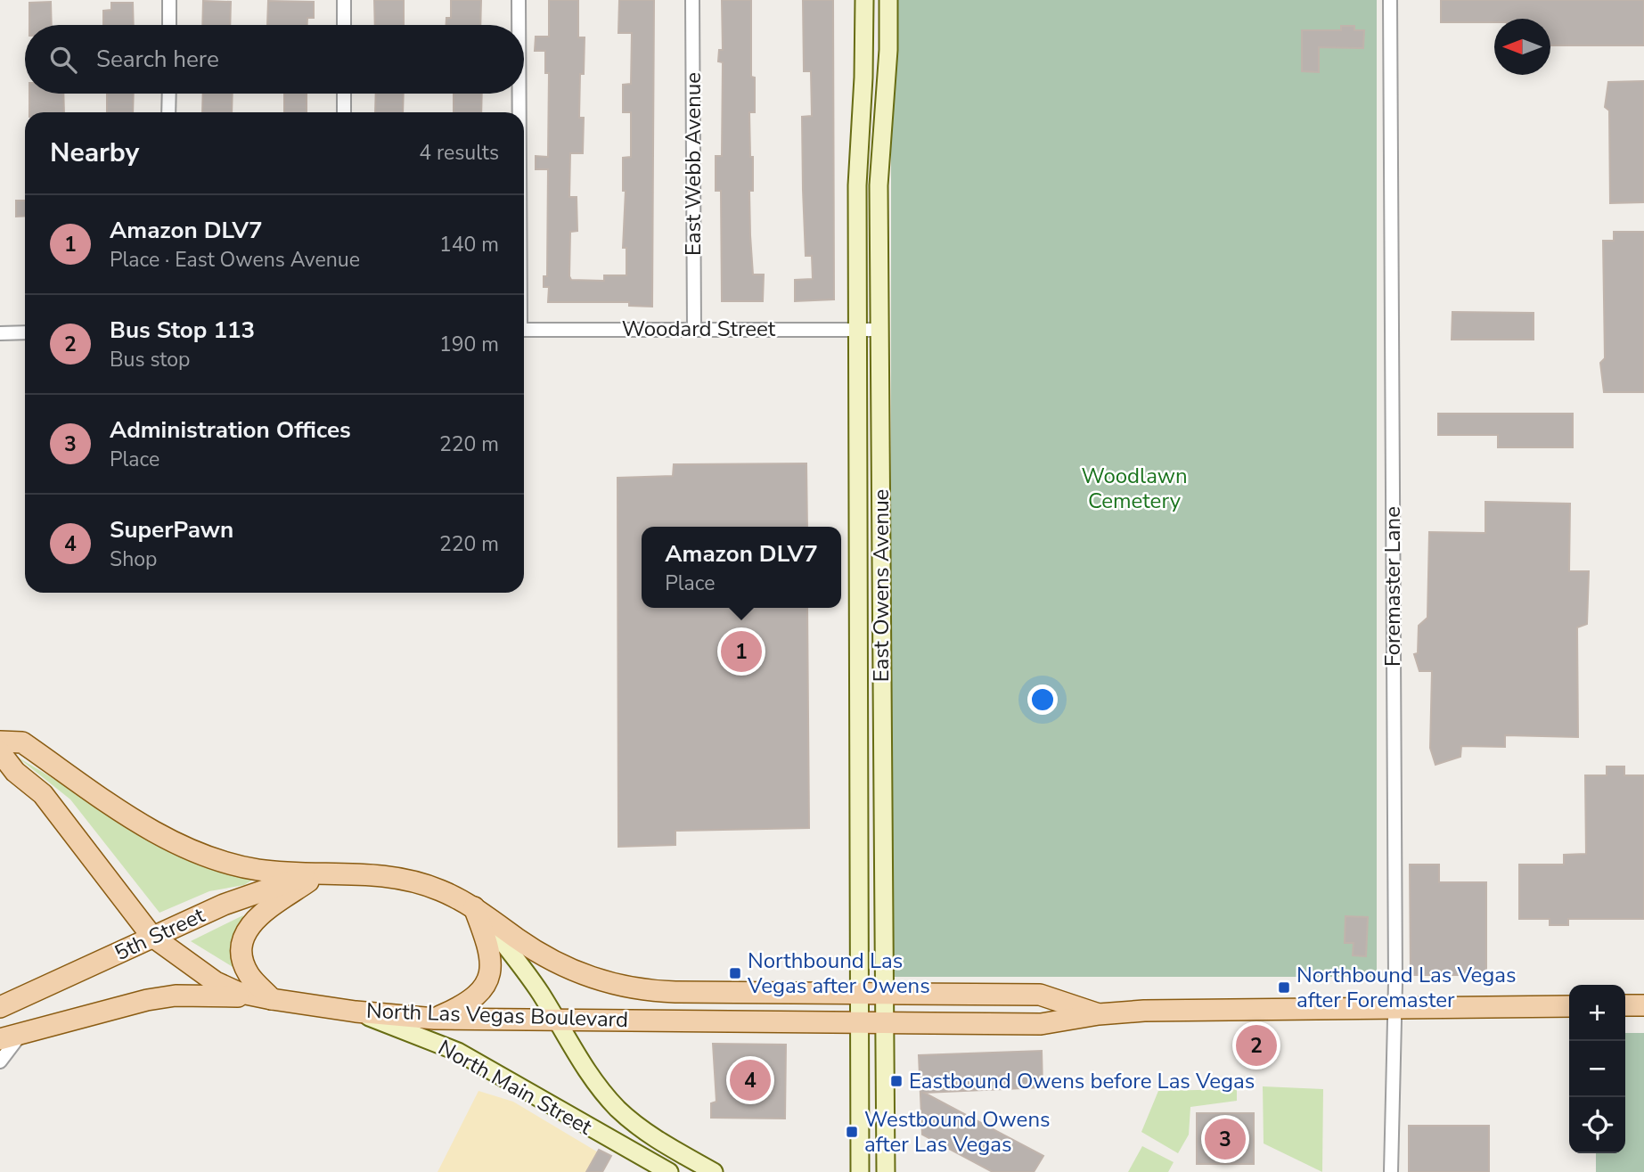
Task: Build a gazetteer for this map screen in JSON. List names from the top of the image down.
{
  "streets": {
    "main road": [
      "East Owens Avenue",
      "5th Street",
      "North Las Vegas Boulevard",
      "North Main Street"
    ],
    "street": ["East Webb Avenue", "Woodard Street", "Foremaster Lane"]
  },
  "crossings": [
    ["East Webb Avenue", "Woodard Street"],
    ["Woodard Street", "East Owens Avenue"],
    ["East Owens Avenue", "North Las Vegas Boulevard"],
    ["Foremaster Lane", "North Las Vegas Boulevard"],
    ["5th Street", "North Las Vegas Boulevard"],
    ["North Las Vegas Boulevard", "North Main Street"]
  ],
  "parks": ["Woodlawn Cemetery"],
  "places": {
    "transit": [
      "Northbound Las Vegas after Owens",
      "Northbound Las Vegas after Foremaster",
      "Eastbound Owens before Las Vegas",
      "Westbound Owens after Las Vegas"
    ]
  },
  "north": "left",
  "page": {
    "search": "Search here",
    "heading": ["Nearby", "4 results"],
    "list": [
      {
        "mark": "1",
        "name": "Amazon DLV7",
        "note": "Place · East Owens Avenue",
        "value": "140 m"
      },
      {
        "mark": "2",
        "name": "Bus Stop 113",
        "note": "Bus stop",
        "value": "190 m"
      },
      {
        "mark": "3",
        "name": "Administration Offices",
        "note": "Place",
        "value": "220 m"
      },
      {
        "mark": "4",
        "name": "SuperPawn",
        "note": "Shop",
        "value": "220 m"
      }
    ],
    "popup": ["Amazon DLV7", "Place"],
    "pins": [
      "1",
      "2",
      "4",
      "3"
    ],
    "map_buttons": ["+", "−"]
  }
}
